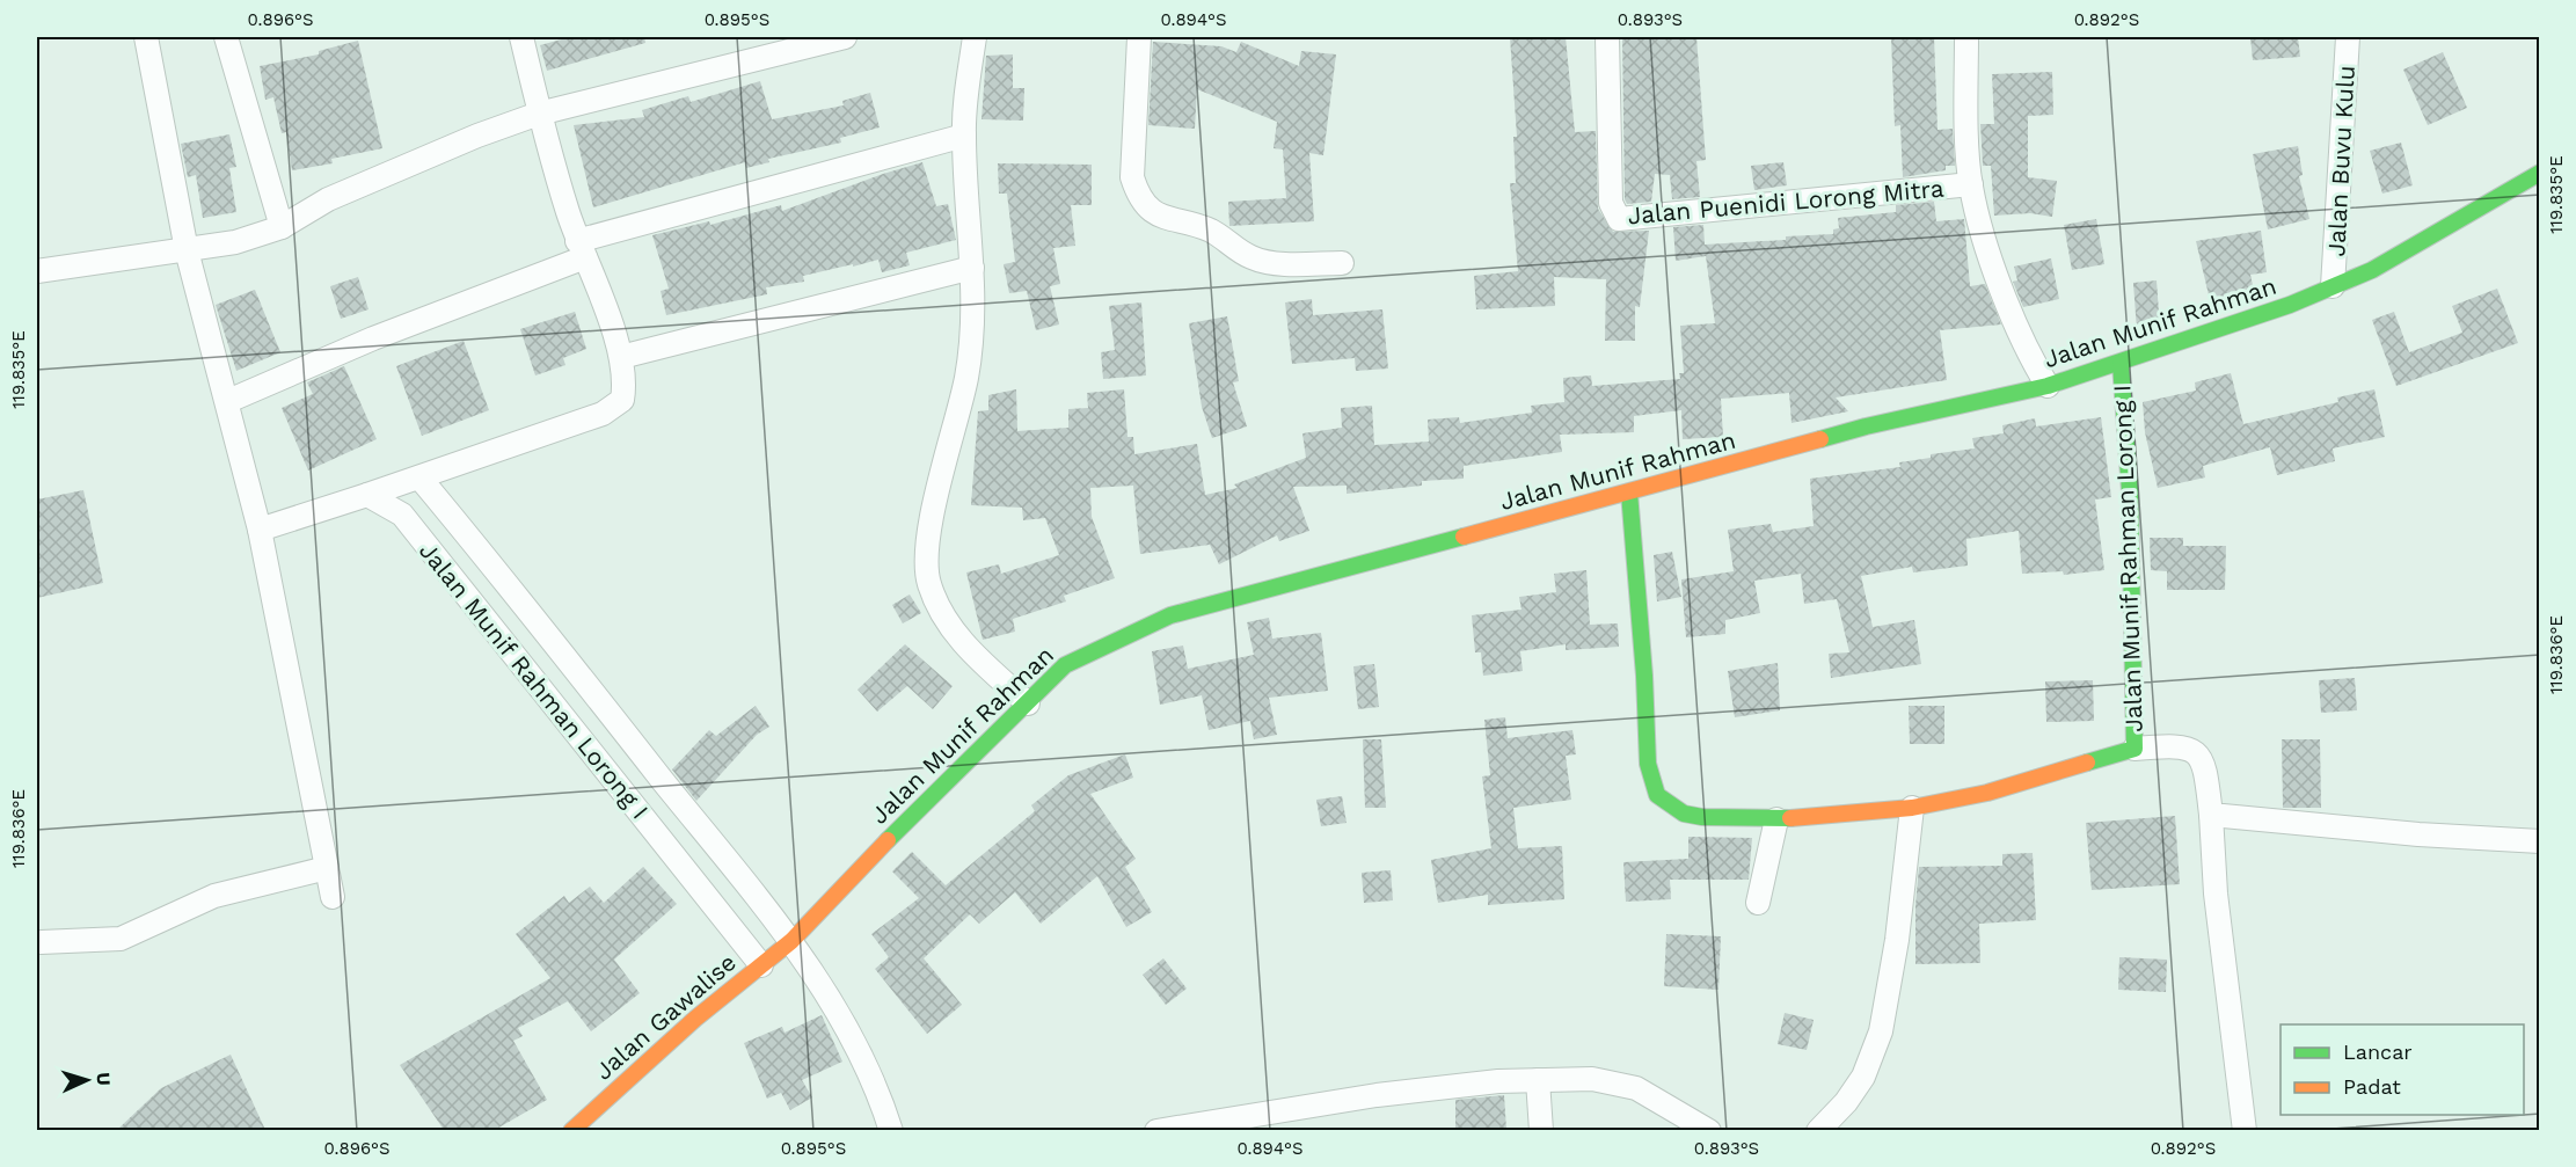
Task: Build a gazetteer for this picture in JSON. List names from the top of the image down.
{
  "streets": {
    "street": [
      "Jalan Buvu Kulu",
      "Jalan Puenidi Lorong Mitra",
      "Jalan Munif Rahman",
      "Jalan Munif Rahman Lorong I",
      "Jalan Gawalise"
    ]
  },
  "crossings": [
    ["Jalan Buvu Kulu", "Jalan Munif Rahman"],
    ["Jalan Munif Rahman", "Jalan Munif Rahman Lorong I"],
    ["Jalan Munif Rahman", "Jalan Gawalise"],
    ["Jalan Munif Rahman Lorong I", "Jalan Gawalise"]
  ],
  "legend": ["Lancar", "Padat"],
  "north": "right",
  "coordinates": [
    "0.896°S",
    "0.895°S",
    "0.894°S",
    "0.893°S",
    "0.892°S",
    "119.835°E",
    "119.836°E"
  ]
}
